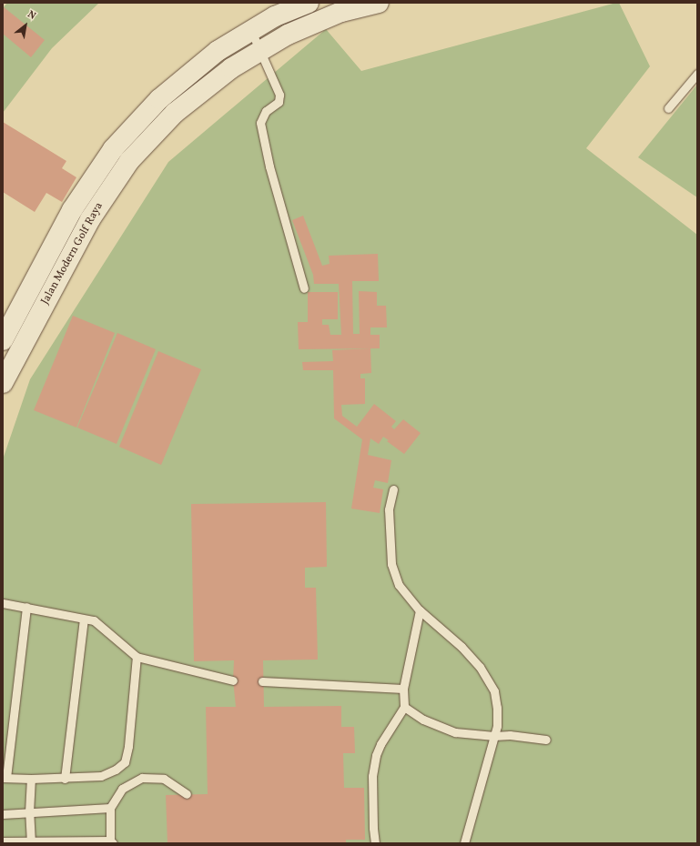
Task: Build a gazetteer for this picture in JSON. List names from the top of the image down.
{
  "streets": {
    "street": ["Jalan Modern Golf Raya"]
  },
  "north": "top right"
}
